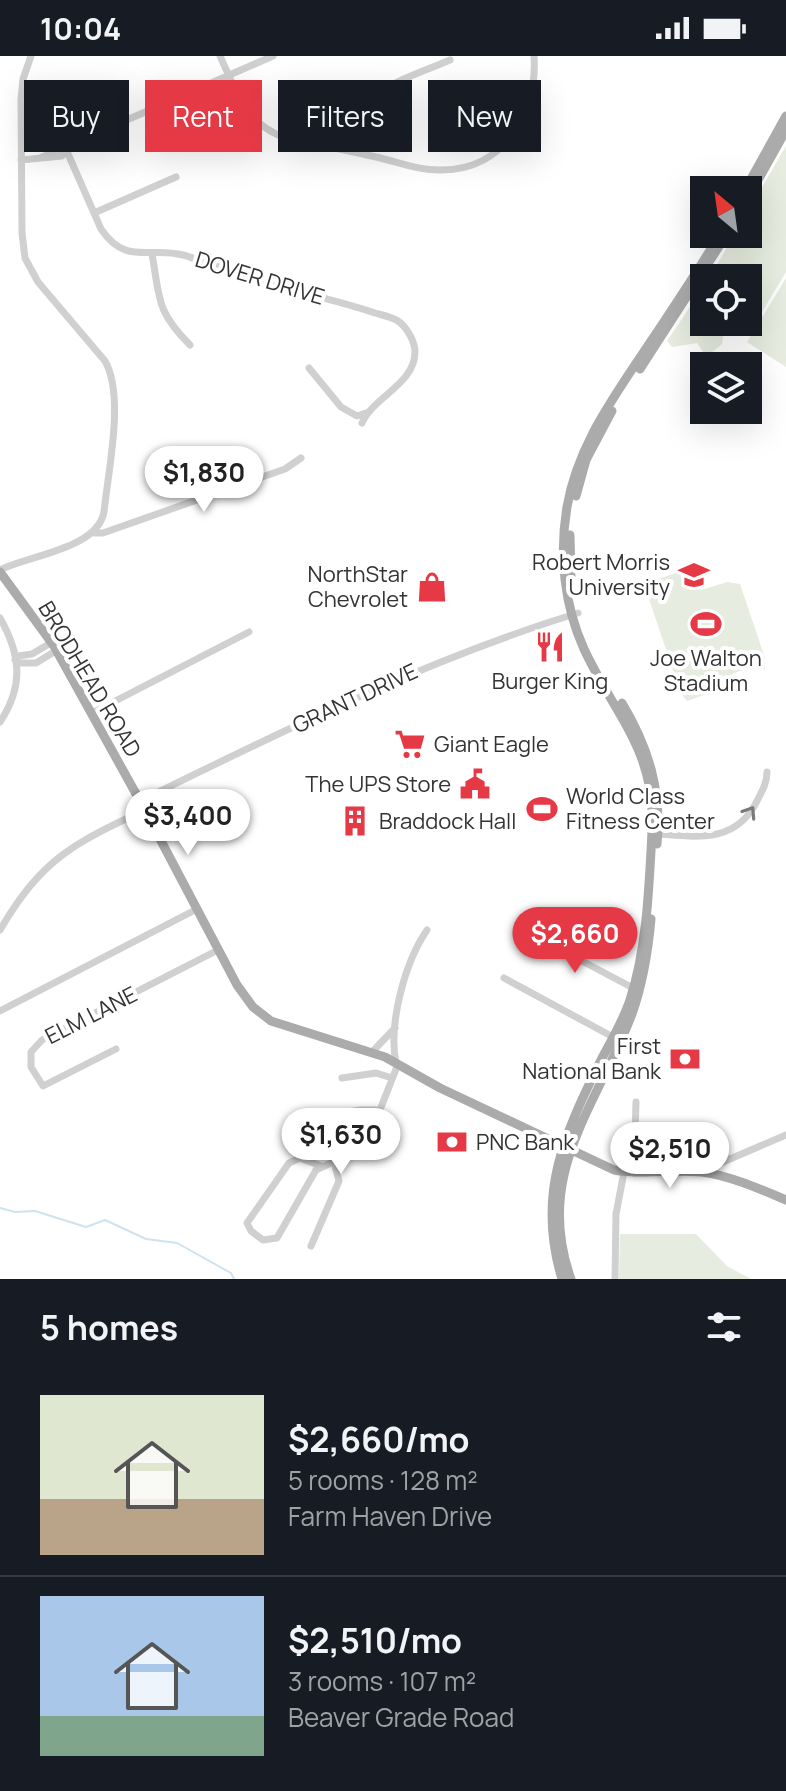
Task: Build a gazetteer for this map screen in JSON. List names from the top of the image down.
{
  "streets": {
    "main road": ["BRODHEAD ROAD"],
    "street": ["DOVER DRIVE", "GRANT DRIVE", "ELM LANE"]
  },
  "crossings": [
    ["BRODHEAD ROAD", "GRANT DRIVE"],
    ["BRODHEAD ROAD", "ELM LANE"]
  ],
  "places": {
    "school or university": ["Robert Morris University"],
    "shop": ["NorthStar Chevrolet"],
    "sports": ["Joe Walton Stadium", "World Class Fitness Center"],
    "restaurant": ["Burger King"],
    "supermarket": ["Giant Eagle"],
    "public building": ["The UPS Store"],
    "building": ["Braddock Hall"],
    "bank": ["First National Bank", "PNC Bank"]
  },
  "north": "top left",
  "page": {
    "status": "10:04",
    "chip": [
      "Buy",
      "Rent",
      "Filters",
      "New"
    ],
    "price": [
      "$1,830",
      "$3,400",
      "$2,660",
      "$1,630",
      "$2,510"
    ],
    "heading": "5 homes",
    "list": [
      {
        "name": "$2,660/mo",
        "note": "5 rooms · 128 m² · Farm Haven Drive"
      },
      {
        "name": "$2,510/mo",
        "note": "3 rooms · 107 m² · Beaver Grade Road"
      }
    ]
  }
}
